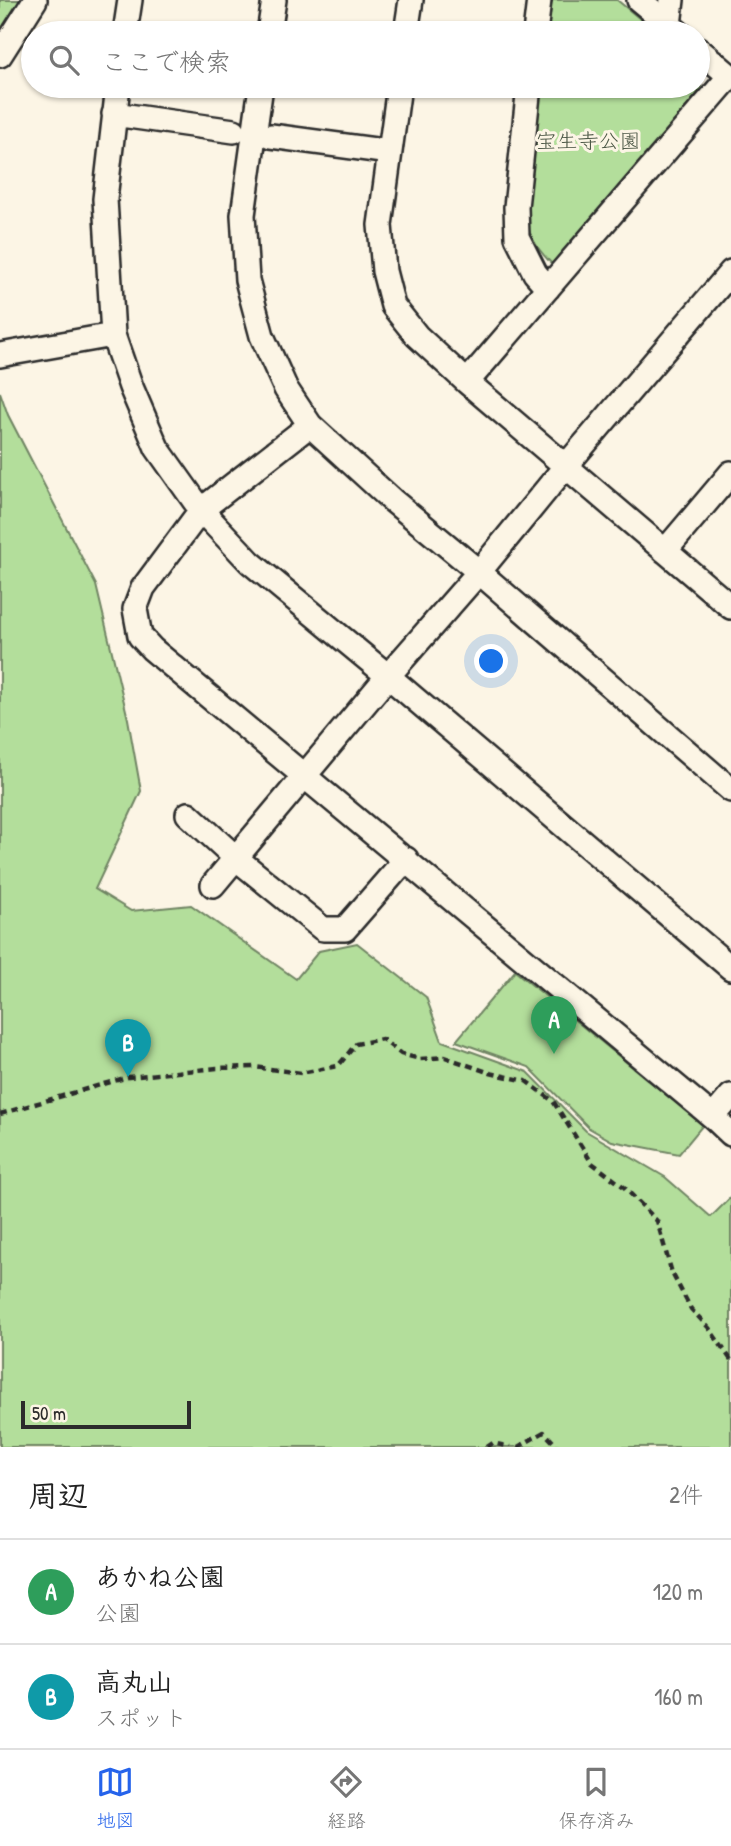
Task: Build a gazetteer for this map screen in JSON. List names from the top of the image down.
{
  "parks": ["宝生寺公園"],
  "scale_bar": "50 m",
  "page": {
    "search": "ここで検索",
    "pins": ["A", "B"],
    "scale": "50 m",
    "heading": ["周辺", "2件"],
    "list": [
      {
        "mark": "A",
        "name": "あかね公園",
        "note": "公園",
        "value": "120 m"
      },
      {
        "mark": "B",
        "name": "高丸山",
        "note": "スポット",
        "value": "160 m"
      }
    ],
    "nav": ["地図", "経路", "保存済み"]
  }
}
